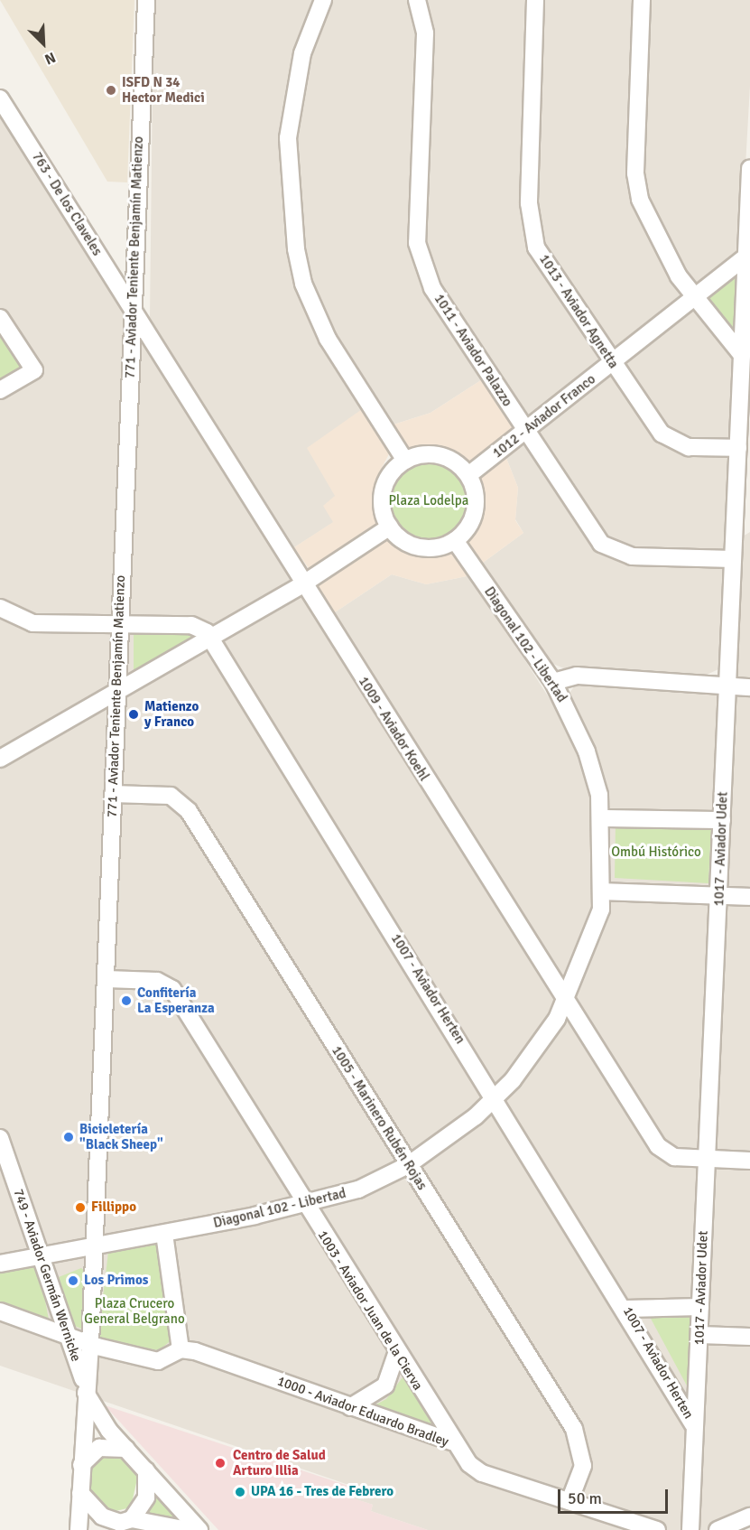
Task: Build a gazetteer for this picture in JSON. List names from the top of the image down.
{
  "streets": {
    "street": [
      "763 - De los Claveles",
      "771 - Aviador Teniente Benjamín Matienzo",
      "1013 - Aviador Agnetta",
      "1011 - Aviador Palazzo",
      "1012 - Aviador Franco",
      "Diagonal 102 - Libertad",
      "1009 - Aviador Koehl",
      "1017 - Aviador Udet",
      "1007 - Aviador Herten",
      "1005 - Marinero Rubén Rojas",
      "749 - Aviador Germán Wernicke",
      "1003 - Aviador Juan de la Cierva",
      "1000 - Aviador Eduardo Bradley"
    ]
  },
  "crossings": [
    ["763 - De los Claveles", "771 - Aviador Teniente Benjamín Matienzo"],
    ["763 - De los Claveles", "1009 - Aviador Koehl"],
    ["771 - Aviador Teniente Benjamín Matienzo", "Diagonal 102 - Libertad"],
    ["771 - Aviador Teniente Benjamín Matienzo", "1009 - Aviador Koehl"],
    ["771 - Aviador Teniente Benjamín Matienzo", "1005 - Marinero Rubén Rojas"],
    ["771 - Aviador Teniente Benjamín Matienzo", "749 - Aviador Germán Wernicke"],
    ["771 - Aviador Teniente Benjamín Matienzo", "1003 - Aviador Juan de la Cierva"],
    ["1013 - Aviador Agnetta", "1012 - Aviador Franco"],
    ["1013 - Aviador Agnetta", "1017 - Aviador Udet"],
    ["1011 - Aviador Palazzo", "1012 - Aviador Franco"],
    ["1011 - Aviador Palazzo", "1017 - Aviador Udet"],
    ["1012 - Aviador Franco", "Diagonal 102 - Libertad"],
    ["1012 - Aviador Franco", "1017 - Aviador Udet"],
    ["Diagonal 102 - Libertad", "1009 - Aviador Koehl"],
    ["Diagonal 102 - Libertad", "1007 - Aviador Herten"],
    ["Diagonal 102 - Libertad", "1005 - Marinero Rubén Rojas"],
    ["Diagonal 102 - Libertad", "749 - Aviador Germán Wernicke"],
    ["Diagonal 102 - Libertad", "1003 - Aviador Juan de la Cierva"],
    ["1009 - Aviador Koehl", "1017 - Aviador Udet"],
    ["1017 - Aviador Udet", "1007 - Aviador Herten"],
    ["1005 - Marinero Rubén Rojas", "1000 - Aviador Eduardo Bradley"],
    ["1003 - Aviador Juan de la Cierva", "1000 - Aviador Eduardo Bradley"]
  ],
  "parks": ["Plaza Lodelpa", "Ombú Histórico", "Plaza Crucero General Belgrano"],
  "places": [
    "ISFD N 34 Hector Medici",
    "Matienzo y Franco",
    "Confitería La Esperanza",
    "Bicicletería \"Black Sheep\"",
    "Fillippo",
    "Los Primos",
    "Centro de Salud Arturo Illia",
    "UPA 16 - Tres de Febrero"
  ],
  "scale_bar": "50 m",
  "north": "bottom right"
}
